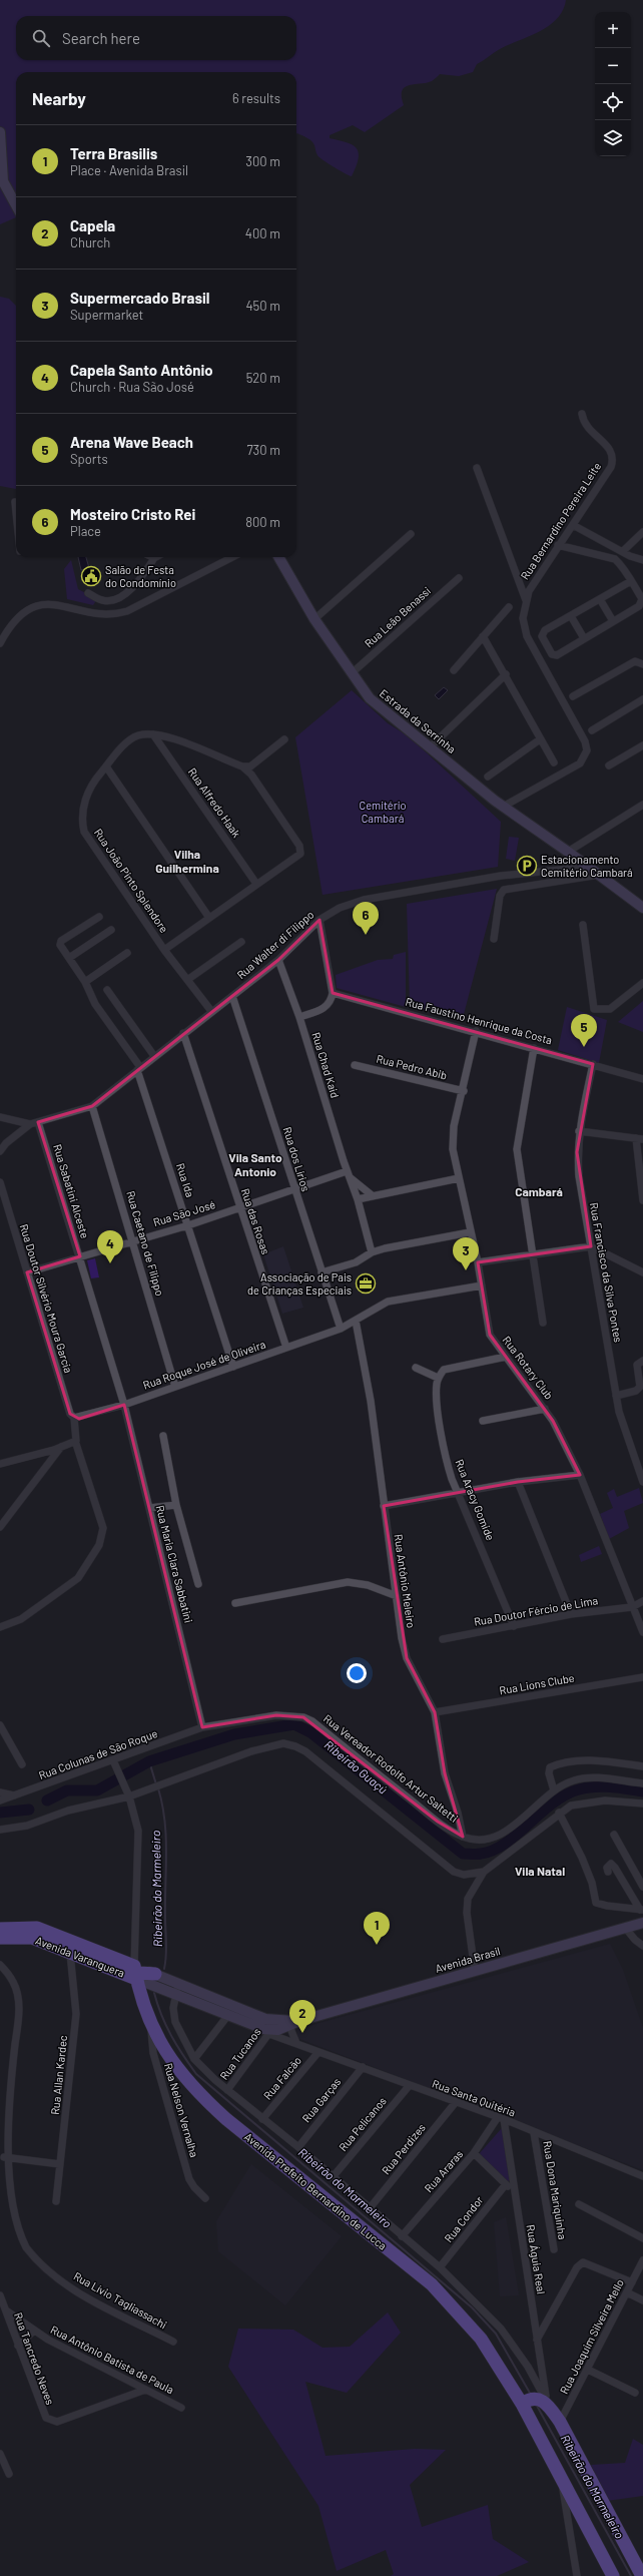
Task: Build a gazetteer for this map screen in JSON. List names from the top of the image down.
{
  "streets": {
    "highway": ["Avenida Varanguera", "Avenida Prefeito Bernardino de Lucca"],
    "main road": ["Estrada da Serrinha", "Avenida Brasil"],
    "street": [
      "Rua Bernardino Pereira Leite",
      "Rua Leão Benassi",
      "Rua Alfredo Haak",
      "Rua João Pinto Splendore",
      "Rua Walter di Filippo",
      "Rua Faustino Henrique da Costa",
      "Rua Chad Kaid",
      "Rua Pedro Abib",
      "Rua dos Lírios",
      "Rua Ida",
      "Rua Sabatini Alceste",
      "Rua São José",
      "Rua das Rosas",
      "Rua Caetano de Filippo",
      "Rua Francisco da Silva Pontes",
      "Rua Doutor Silvério Moura Garcia",
      "Rua Roque José de Oliveira",
      "Rua Rotary Club",
      "Rua Aracy Gomide",
      "Rua Maria Clara Sabbatini",
      "Rua Antônio Meleiro",
      "Rua Doutor Fércio de Lima",
      "Rua Lions Clube",
      "Rua Colunas de São Roque",
      "Rua Vereador Rodolfo Artur Saltetti",
      "Rua Tucanos",
      "Rua Allan Kardec",
      "Rua Falcão",
      "Rua Santa Quitéria",
      "Rua Garças",
      "Rua Nelson Vernalha",
      "Rua Pelicanos",
      "Rua Perdizes",
      "Rua Araras",
      "Rua Dona Mariquinha",
      "Rua Condor",
      "Rua Águia Real",
      "Rua Lívio Tagliassachi",
      "Rua Joaquim Silveira Mello",
      "Rua Tancredo Neves",
      "Rua Antônio Batista de Paula"
    ]
  },
  "crossings": [
    ["Rua Bernardino Pereira Leite", "Estrada da Serrinha"],
    ["Rua Leão Benassi", "Estrada da Serrinha"],
    ["Estrada da Serrinha", "Rua Walter di Filippo"],
    ["Rua Alfredo Haak", "Rua João Pinto Splendore"],
    ["Rua João Pinto Splendore", "Rua Walter di Filippo"],
    ["Rua Walter di Filippo", "Rua Chad Kaid"],
    ["Rua Walter di Filippo", "Rua dos Lírios"],
    ["Rua Walter di Filippo", "Rua Ida"],
    ["Rua Walter di Filippo", "Rua Sabatini Alceste"],
    ["Rua Walter di Filippo", "Rua das Rosas"],
    ["Rua Walter di Filippo", "Rua Caetano de Filippo"],
    ["Rua Faustino Henrique da Costa", "Rua Francisco da Silva Pontes"],
    ["Rua Faustino Henrique da Costa", "Rua Rotary Club"],
    ["Rua Chad Kaid", "Rua São José"],
    ["Rua Pedro Abib", "Rua Rotary Club"],
    ["Rua dos Lírios", "Rua São José"],
    ["Rua dos Lírios", "Rua Roque José de Oliveira"],
    ["Rua Ida", "Rua São José"],
    ["Rua Ida", "Rua Roque José de Oliveira"],
    ["Rua Sabatini Alceste", "Rua São José"],
    ["Rua Sabatini Alceste", "Rua Roque José de Oliveira"],
    ["Rua Sabatini Alceste", "Rua Maria Clara Sabbatini"],
    ["Rua São José", "Rua das Rosas"],
    ["Rua São José", "Rua Caetano de Filippo"],
    ["Rua São José", "Rua Doutor Silvério Moura Garcia"],
    ["Rua das Rosas", "Rua Roque José de Oliveira"],
    ["Rua Caetano de Filippo", "Rua Roque José de Oliveira"],
    ["Rua Doutor Silvério Moura Garcia", "Rua Roque José de Oliveira"],
    ["Rua Roque José de Oliveira", "Rua Rotary Club"],
    ["Rua Roque José de Oliveira", "Rua Maria Clara Sabbatini"],
    ["Rua Roque José de Oliveira", "Rua Antônio Meleiro"],
    ["Rua Rotary Club", "Rua Doutor Fércio de Lima"],
    ["Rua Aracy Gomide", "Rua Doutor Fércio de Lima"],
    ["Rua Maria Clara Sabbatini", "Rua Colunas de São Roque"],
    ["Rua Maria Clara Sabbatini", "Rua Vereador Rodolfo Artur Saltetti"],
    ["Rua Antônio Meleiro", "Rua Lions Clube"],
    ["Rua Antônio Meleiro", "Rua Vereador Rodolfo Artur Saltetti"],
    ["Rua Colunas de São Roque", "Rua Vereador Rodolfo Artur Saltetti"],
    ["Avenida Varanguera", "Rua Allan Kardec"],
    ["Avenida Varanguera", "Avenida Prefeito Bernardino de Lucca"],
    ["Avenida Brasil", "Rua Tucanos"],
    ["Avenida Brasil", "Rua Santa Quitéria"],
    ["Rua Tucanos", "Rua Santa Quitéria"],
    ["Rua Falcão", "Rua Santa Quitéria"],
    ["Rua Santa Quitéria", "Rua Garças"],
    ["Rua Santa Quitéria", "Rua Pelicanos"],
    ["Rua Santa Quitéria", "Rua Perdizes"],
    ["Rua Santa Quitéria", "Rua Araras"],
    ["Rua Santa Quitéria", "Rua Dona Mariquinha"],
    ["Rua Santa Quitéria", "Rua Águia Real"],
    ["Rua Nelson Vernalha", "Avenida Prefeito Bernardino de Lucca"],
    ["Rua Araras", "Rua Águia Real"],
    ["Rua Tancredo Neves", "Rua Antônio Batista de Paula"]
  ],
  "districts": [
    "Vilha Guilhermina",
    "Vila Santo Antonio",
    "Cambará",
    "Vila Natal"
  ],
  "water": ["Ribeirão Guaçú", "Ribeirão do Marmeleiro"],
  "parks": ["Cemitério Cambará"],
  "places": {
    "public building": ["Salão de Festa do Condomínio"],
    "parking": ["Estacionamento Cemitério Cambará"],
    "office": ["Associação de Pais de Crianças Especiais"]
  },
  "page": {
    "map_buttons": ["+", "−"],
    "search": "Search here",
    "heading": ["Nearby", "6 results"],
    "list": [
      {
        "mark": "1",
        "name": "Terra Brasilis",
        "note": "Place · Avenida Brasil",
        "value": "300 m"
      },
      {
        "mark": "2",
        "name": "Capela",
        "note": "Church",
        "value": "400 m"
      },
      {
        "mark": "3",
        "name": "Supermercado Brasil",
        "note": "Supermarket",
        "value": "450 m"
      },
      {
        "mark": "4",
        "name": "Capela Santo Antônio",
        "note": "Church · Rua São José",
        "value": "520 m"
      },
      {
        "mark": "5",
        "name": "Arena Wave Beach",
        "note": "Sports",
        "value": "730 m"
      },
      {
        "mark": "6",
        "name": "Mosteiro Cristo Rei",
        "note": "Place",
        "value": "800 m"
      }
    ],
    "pins": [
      "6",
      "5",
      "4",
      "3",
      "1",
      "2"
    ]
  }
}
